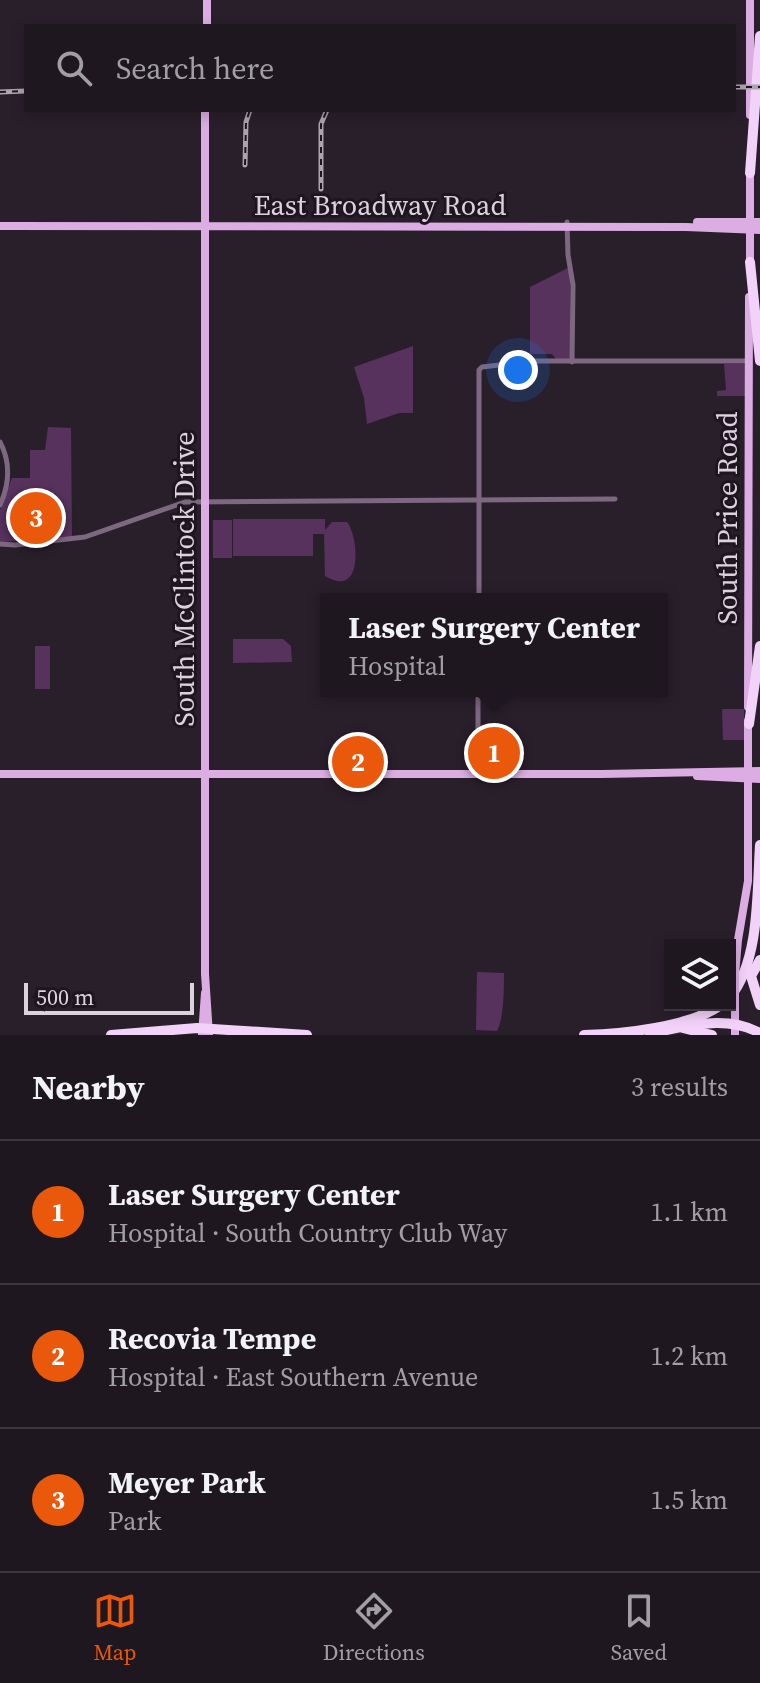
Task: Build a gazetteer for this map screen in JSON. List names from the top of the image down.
{
  "streets": {
    "main road": ["East Broadway Road", "South Price Road", "South McClintock Drive"]
  },
  "crossings": [
    ["East Broadway Road", "South McClintock Drive"]
  ],
  "scale_bar": "500 m",
  "page": {
    "search": "Search here",
    "pins": ["3", "1", "2"],
    "popup": ["Laser Surgery Center", "Hospital"],
    "scale": "500 m",
    "heading": ["Nearby", "3 results"],
    "list": [
      {
        "mark": "1",
        "name": "Laser Surgery Center",
        "note": "Hospital · South Country Club Way",
        "value": "1.1 km"
      },
      {
        "mark": "2",
        "name": "Recovia Tempe",
        "note": "Hospital · East Southern Avenue",
        "value": "1.2 km"
      },
      {
        "mark": "3",
        "name": "Meyer Park",
        "note": "Park",
        "value": "1.5 km"
      }
    ],
    "nav": ["Map", "Directions", "Saved"]
  }
}
